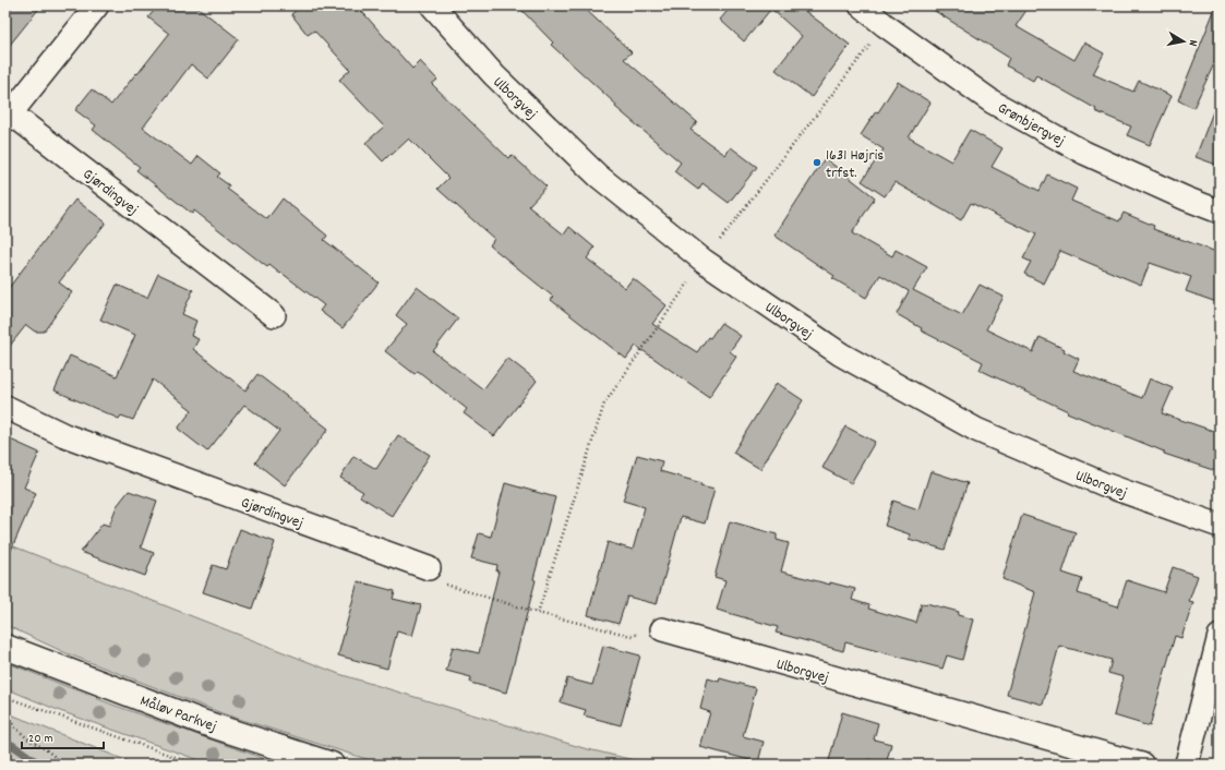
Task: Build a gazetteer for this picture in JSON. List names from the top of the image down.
{
  "streets": {
    "street": [
      "Ulborgvej",
      "Grønbjergvej",
      "Gjørdingvej",
      "Måløv Parkvej"
    ]
  },
  "places": ["1631 Højris trfst."],
  "scale_bar": "20 m",
  "north": "right"
}
